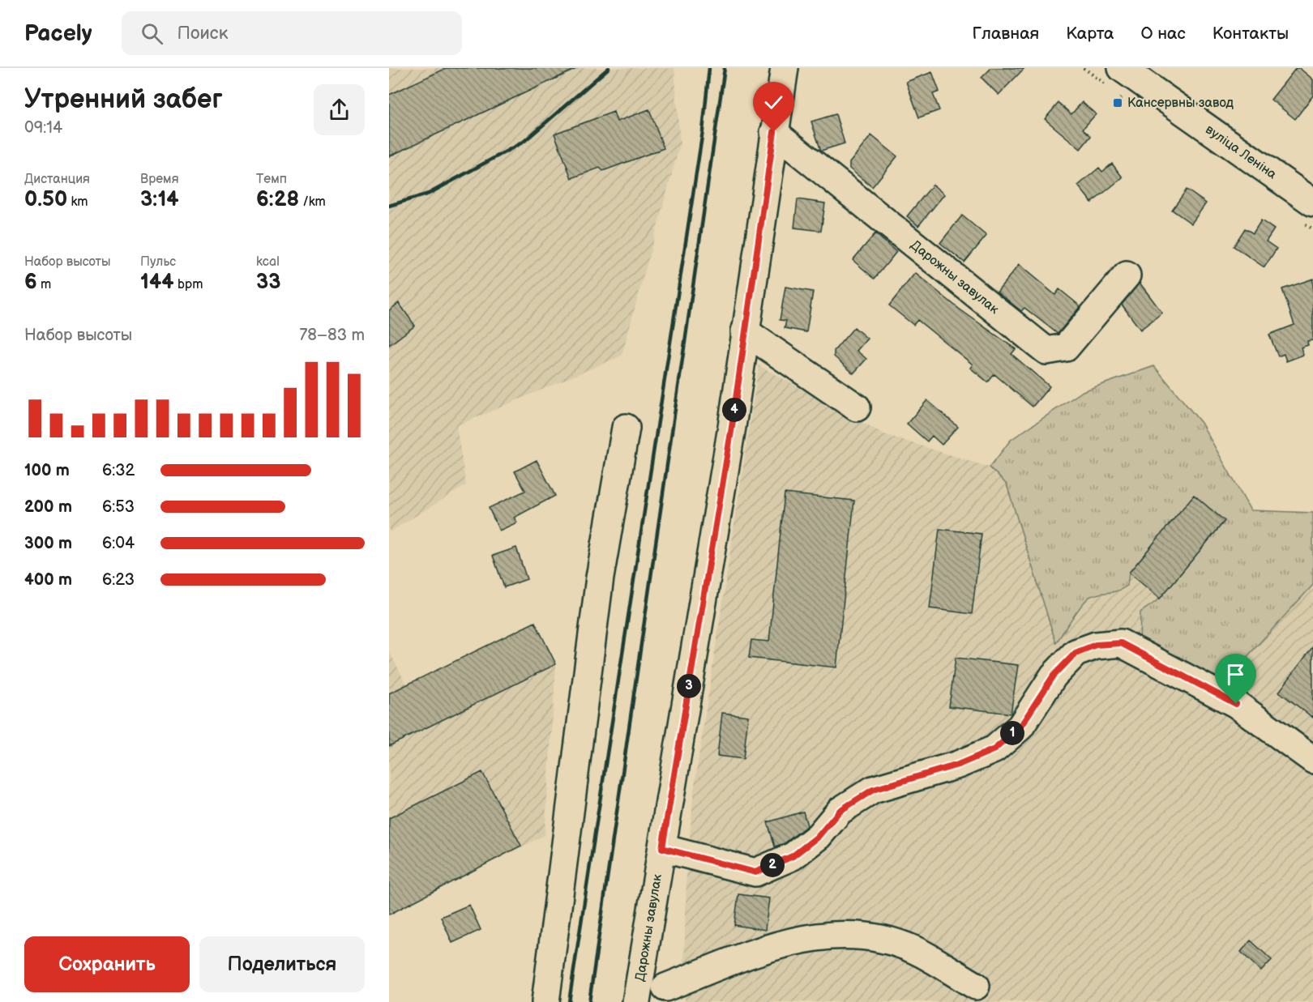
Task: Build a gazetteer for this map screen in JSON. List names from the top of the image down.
{
  "streets": {
    "street": ["вуліца Леніна", "Дарожны завулак"]
  },
  "places": {
    "transit": ["Кансервны завод"]
  },
  "page": {
    "header": "Pacely",
    "search": "Поиск",
    "nav": [
      "Главная",
      "Карта",
      "О нас",
      "Контакты"
    ],
    "heading": ["Утренний забег", "09:14"],
    "stats": [
      ["Дистанция", "0.50 km"],
      ["Время", "3:14"],
      ["Темп", "6:28 /km"],
      ["Набор высоты", "6 m"],
      ["Пульс", "144 bpm"],
      ["kcal", "33"]
    ],
    "chart": ["Набор высоты", "78–83 m"],
    "pins": [
      "4",
      "3",
      "1",
      "2"
    ],
    "list": [
      {
        "name": "100 m",
        "note": "6:32"
      },
      {
        "name": "200 m",
        "note": "6:53"
      },
      {
        "name": "300 m",
        "note": "6:04"
      },
      {
        "name": "400 m",
        "note": "6:23"
      }
    ],
    "buttons": ["Сохранить", "Поделиться"]
  }
}
